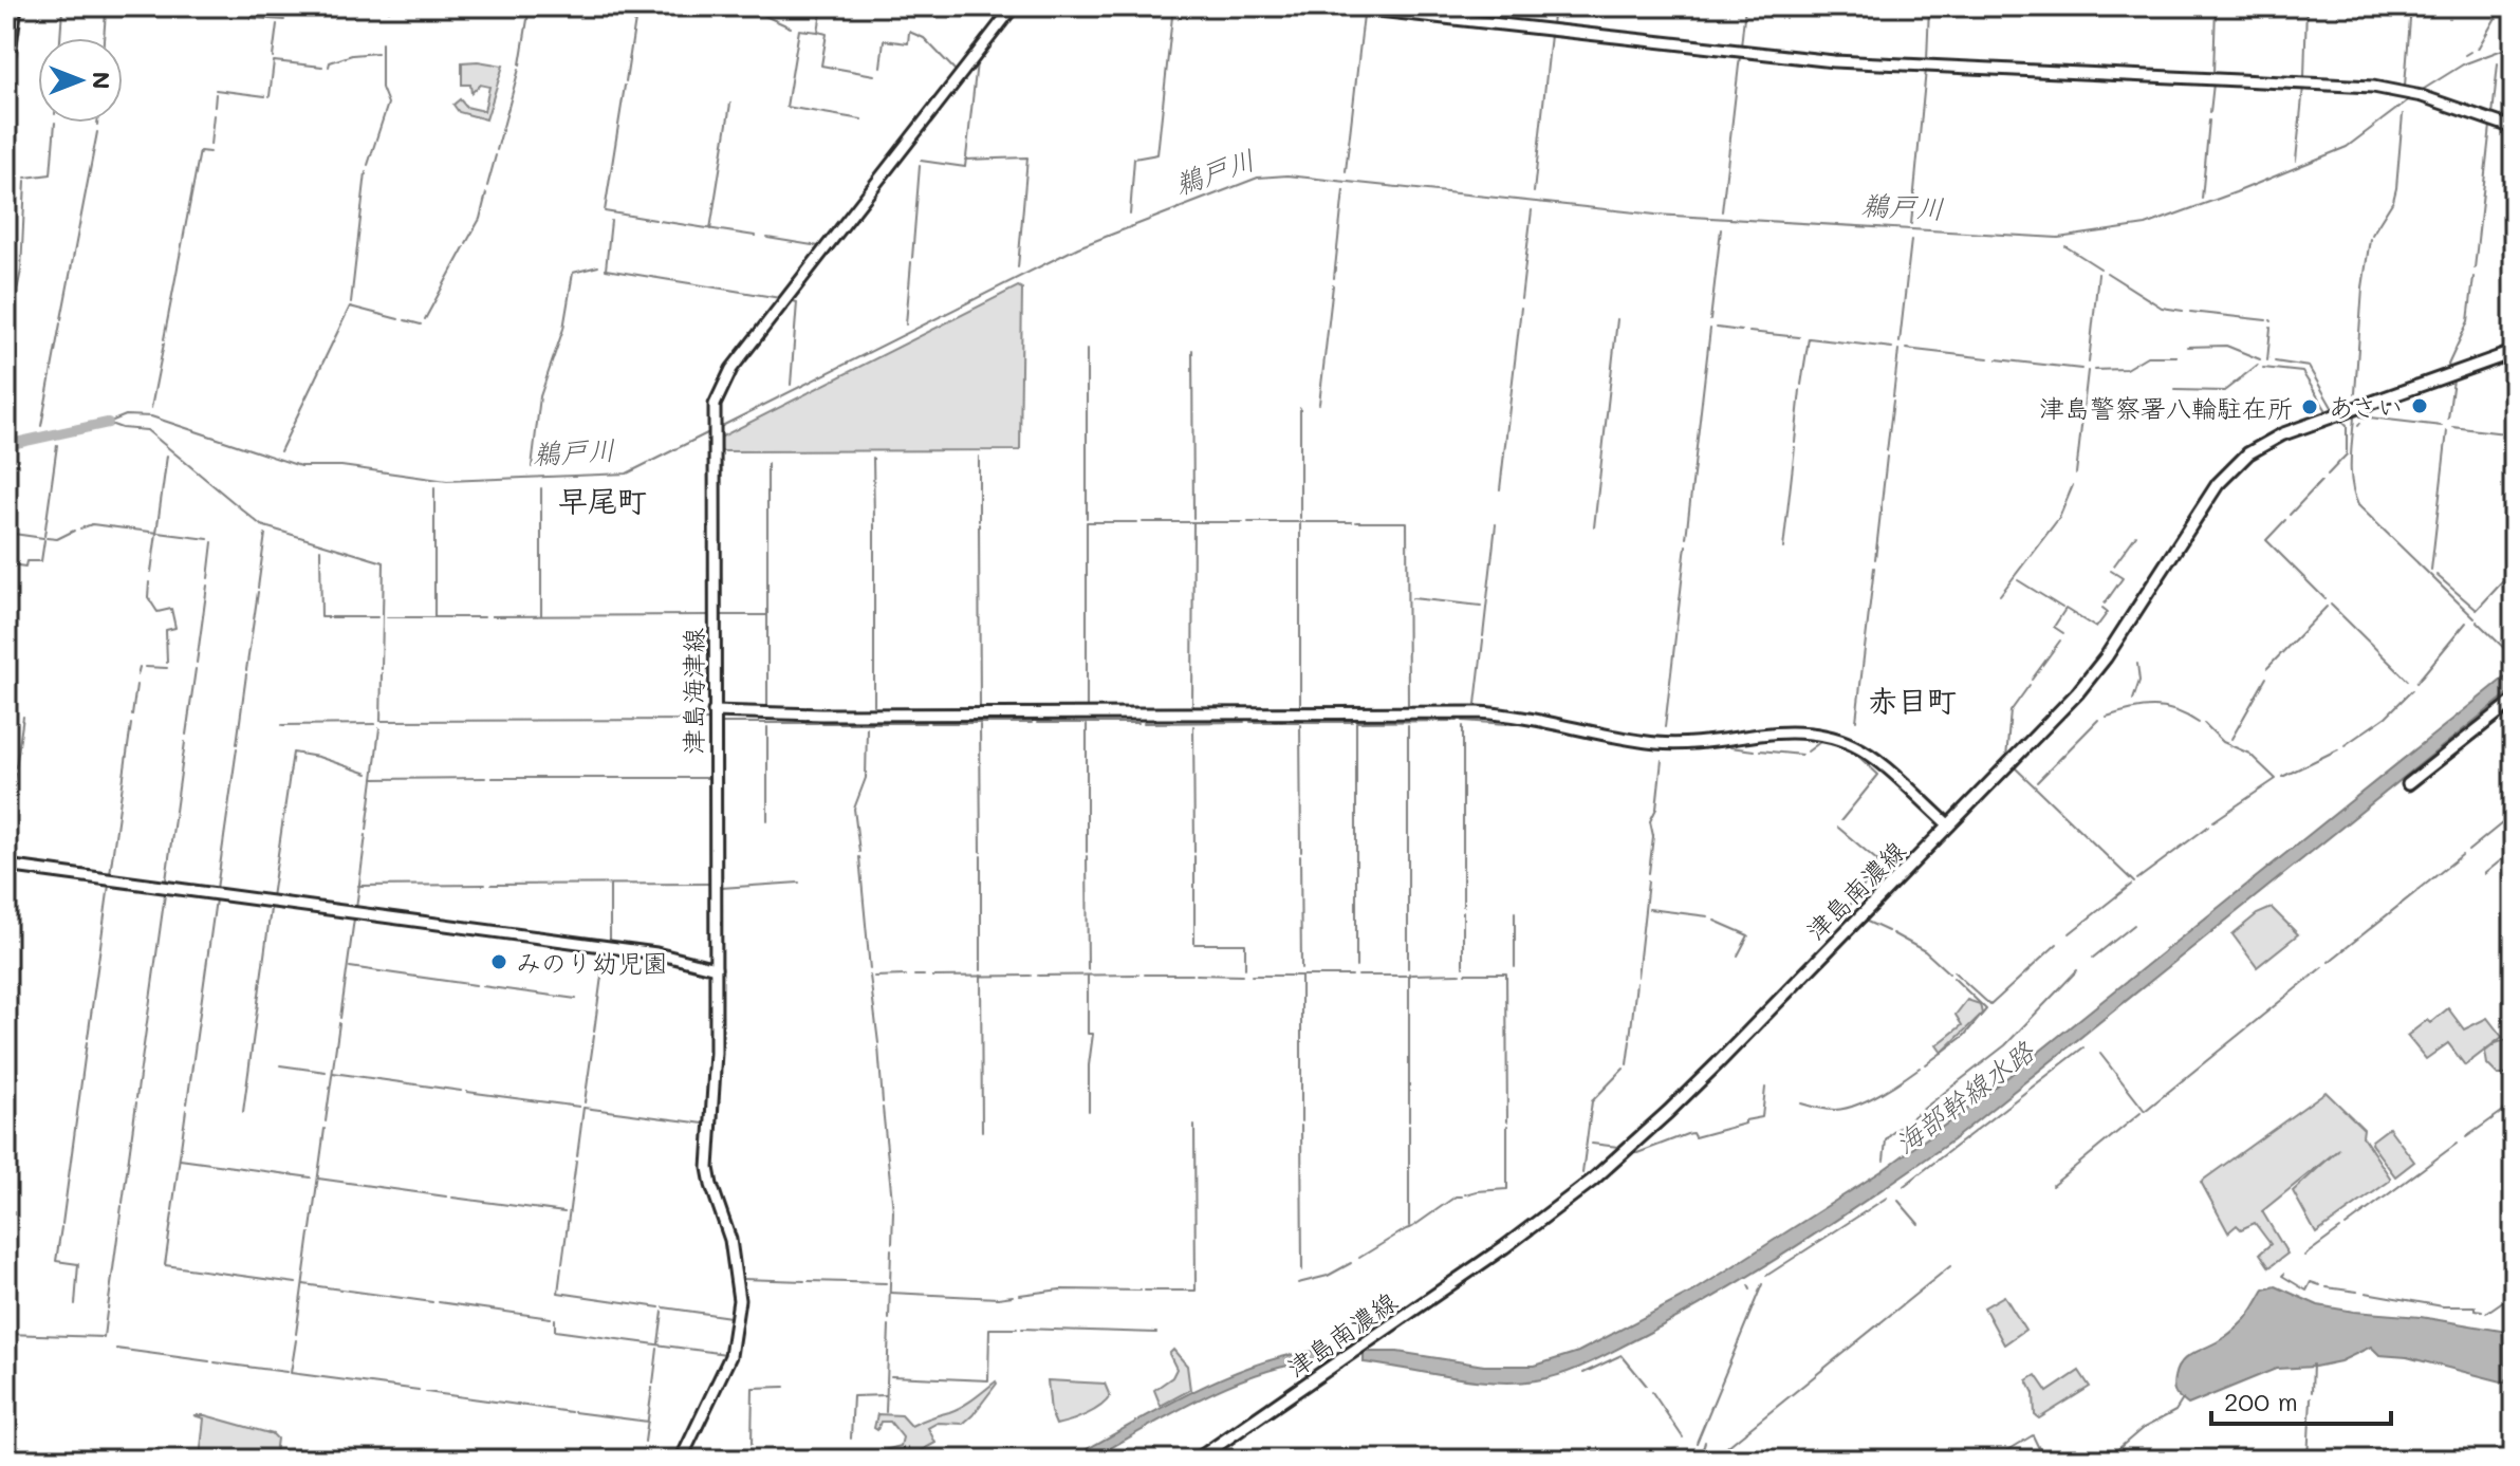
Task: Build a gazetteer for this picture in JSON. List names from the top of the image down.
{
  "streets": {
    "main road": ["津島南濃線"],
    "street": ["津島海津線"]
  },
  "districts": ["早尾町", "赤目町"],
  "water": ["鵜戸川", "海部幹線水路"],
  "places": ["あさい", "津島警察署八輪駐在所", "みのり幼児園"],
  "scale_bar": "200 m",
  "north": "right"
}
